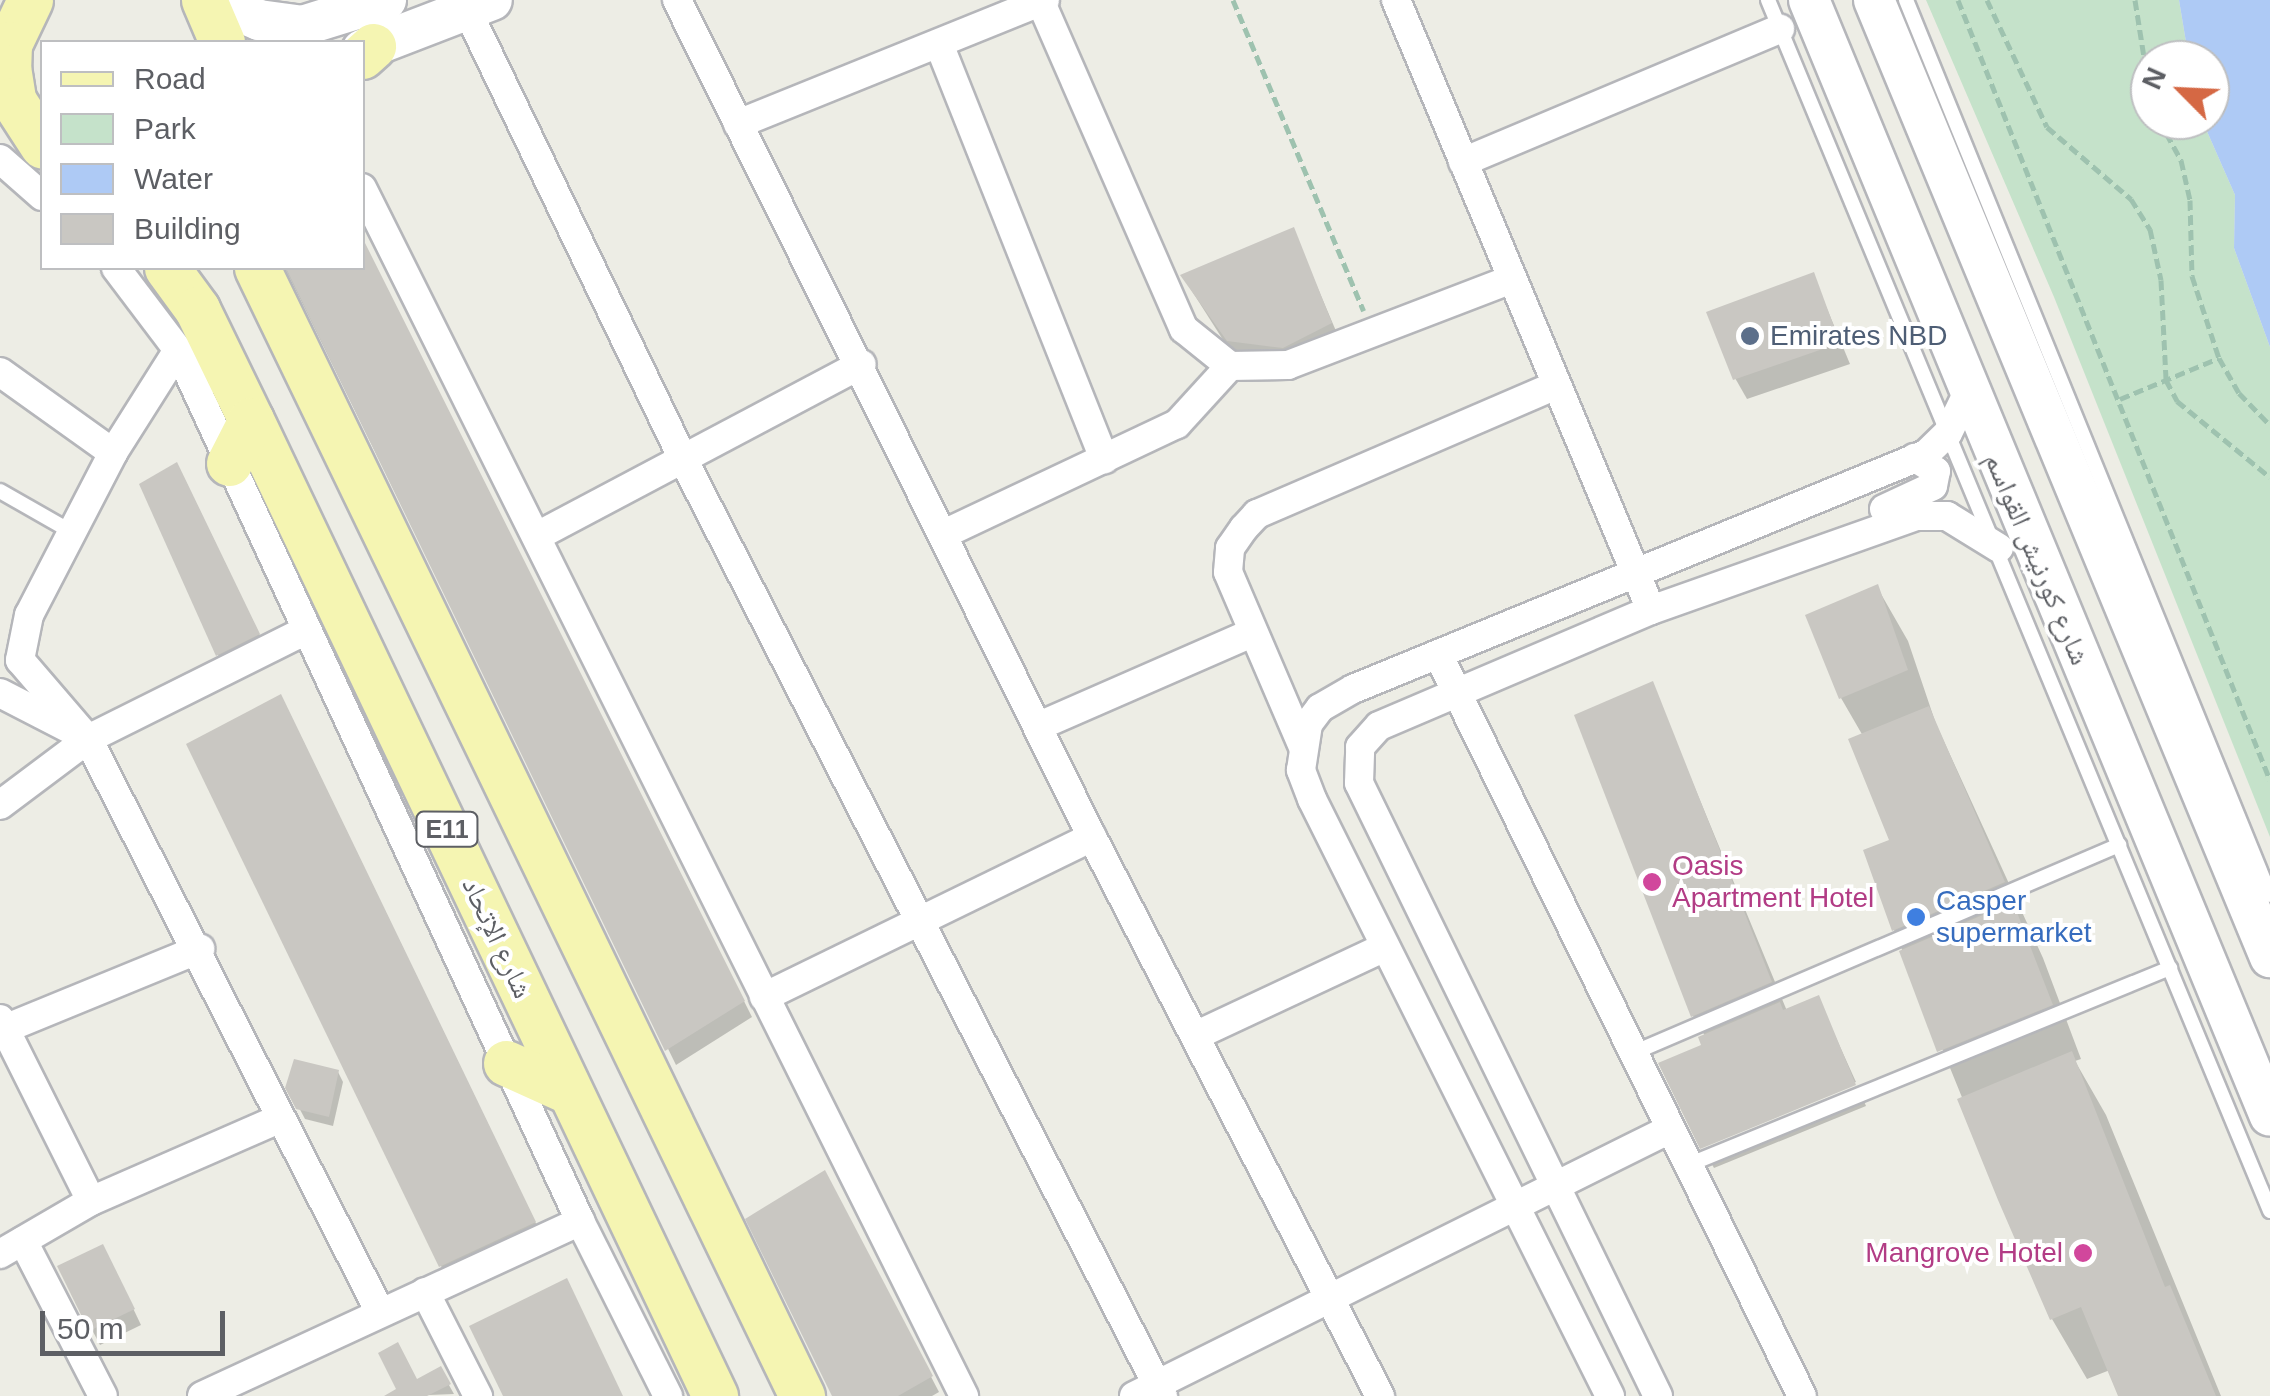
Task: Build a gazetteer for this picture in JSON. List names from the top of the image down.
{
  "streets": {
    "main road": ["شارع كورنيش القواسم", "E11", "شارع الإتحاد"]
  },
  "places": [
    "Emirates NBD",
    "Oasis Apartment Hotel",
    "Casper supermarket",
    "Mangrove Hotel"
  ],
  "legend": [
    "Road",
    "Park",
    "Water",
    "Building"
  ],
  "scale_bar": "50 m",
  "north": "top left"
}
